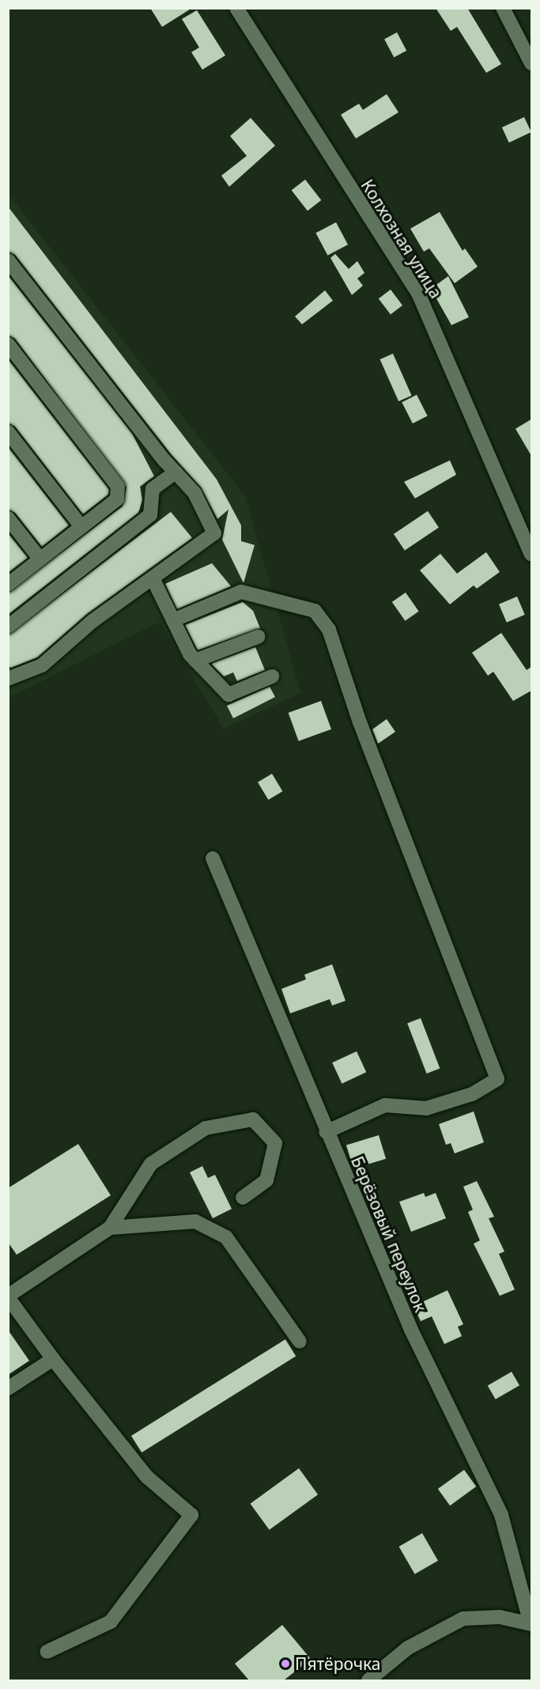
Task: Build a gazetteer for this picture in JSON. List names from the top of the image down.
{
  "streets": {
    "street": ["Колхозная улица", "Берёзовый переулок"]
  },
  "places": ["Пятёрочка"]
}
